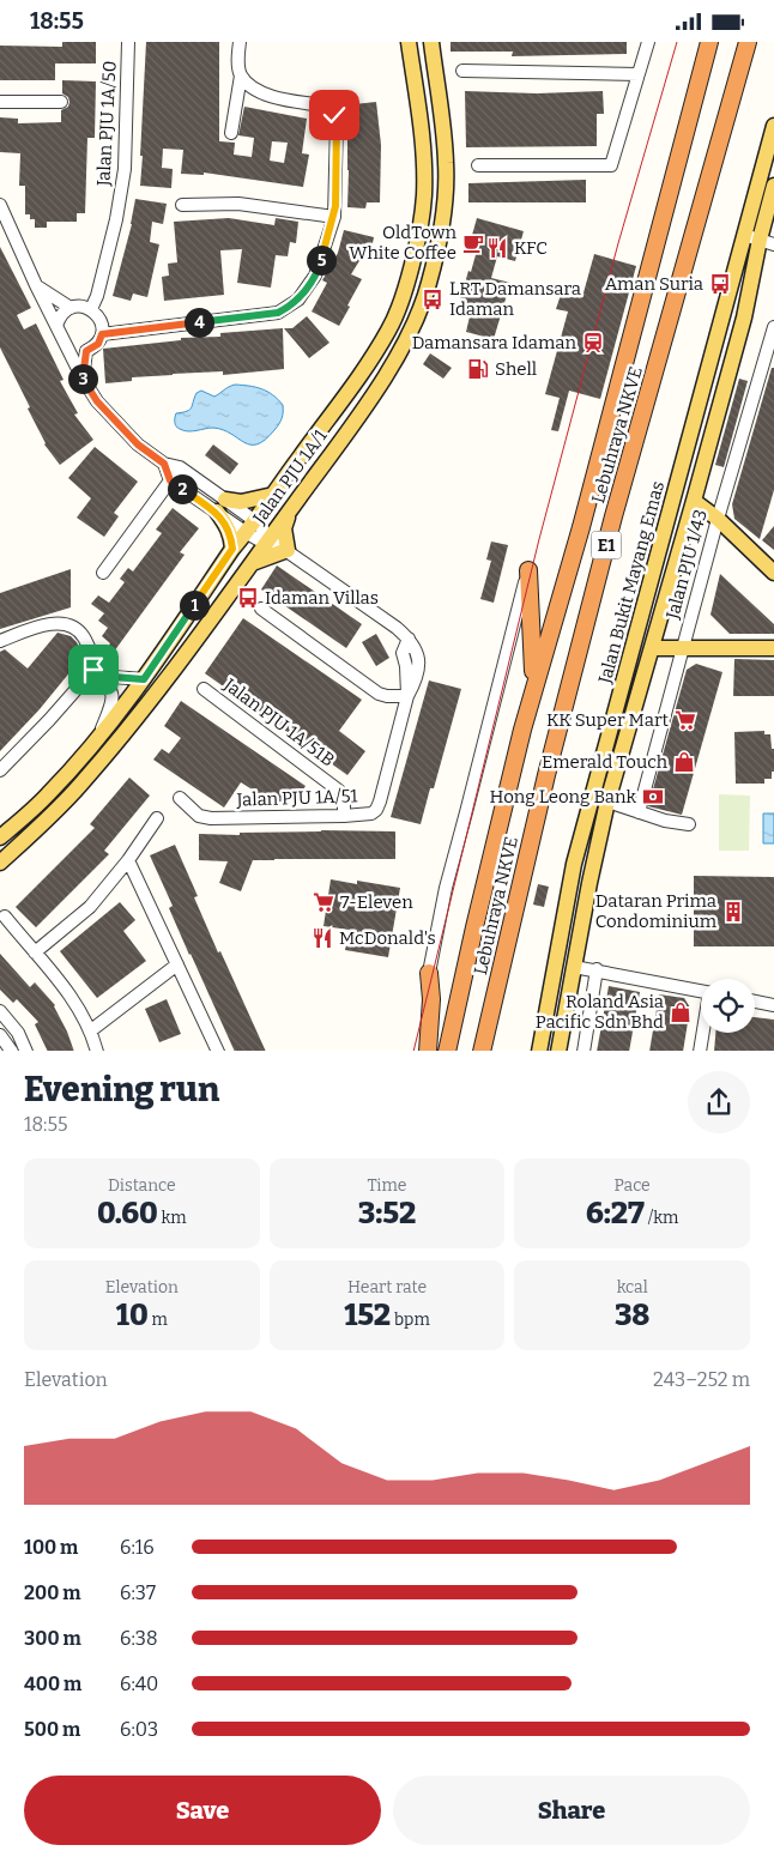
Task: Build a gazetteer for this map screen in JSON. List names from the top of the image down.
{
  "streets": {
    "highway": ["Lebuhraya NKVE", "E1"],
    "main road": ["Jalan PJU 1A/1", "Jalan Bukit Mayang Emas"],
    "street": [
      "Jalan PJU 1A/50",
      "Jalan PJU 1/43",
      "Jalan PJU 1A/51B",
      "Jalan PJU 1A/51"
    ]
  },
  "crossings": [
    ["Jalan PJU 1A/51B", "Jalan PJU 1A/51"]
  ],
  "places": {
    "cafe": ["OldTown White Coffee"],
    "restaurant": ["KFC", "McDonald's"],
    "bus stop": ["Aman Suria", "LRT Damansara Idaman", "Idaman Villas"],
    "station": ["Damansara Idaman"],
    "fuel station": ["Shell"],
    "supermarket": ["KK Super Mart", "7-Eleven"],
    "shop": ["Emerald Touch", "Roland Asia Pacific Sdn Bhd"],
    "bank": ["Hong Leong Bank"],
    "building": ["Dataran Prima Condominium"]
  },
  "page": {
    "status": "18:55",
    "pins": [
      "5",
      "4",
      "3",
      "2",
      "1"
    ],
    "heading": ["Evening run", "18:55"],
    "stats": [
      ["Distance", "0.60 km"],
      ["Time", "3:52"],
      ["Pace", "6:27 /km"],
      ["Elevation", "10 m"],
      ["Heart rate", "152 bpm"],
      ["kcal", "38"]
    ],
    "chart": ["Elevation", "243–252 m"],
    "list": [
      {
        "name": "100 m",
        "note": "6:16"
      },
      {
        "name": "200 m",
        "note": "6:37"
      },
      {
        "name": "300 m",
        "note": "6:38"
      },
      {
        "name": "400 m",
        "note": "6:40"
      },
      {
        "name": "500 m",
        "note": "6:03"
      }
    ],
    "buttons": ["Save", "Share"]
  }
}
